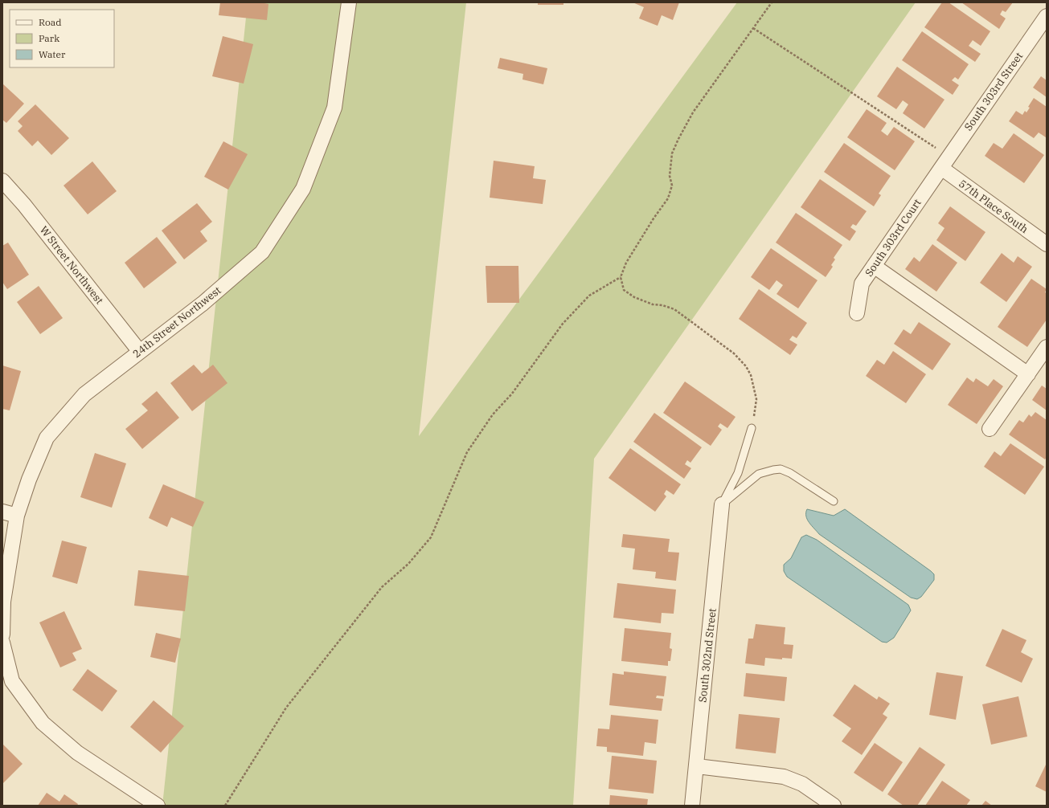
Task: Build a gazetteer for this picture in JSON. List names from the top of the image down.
{
  "streets": {
    "street": [
      "South 303rd Street",
      "57th Place South",
      "South 303rd Court",
      "W Street Northwest",
      "24th Street Northwest",
      "South 302nd Street"
    ]
  },
  "crossings": [
    ["South 303rd Street", "57th Place South"],
    ["South 303rd Street", "South 303rd Court"],
    ["57th Place South", "South 303rd Court"],
    ["W Street Northwest", "24th Street Northwest"]
  ],
  "legend": ["Road", "Park", "Water"]
}
